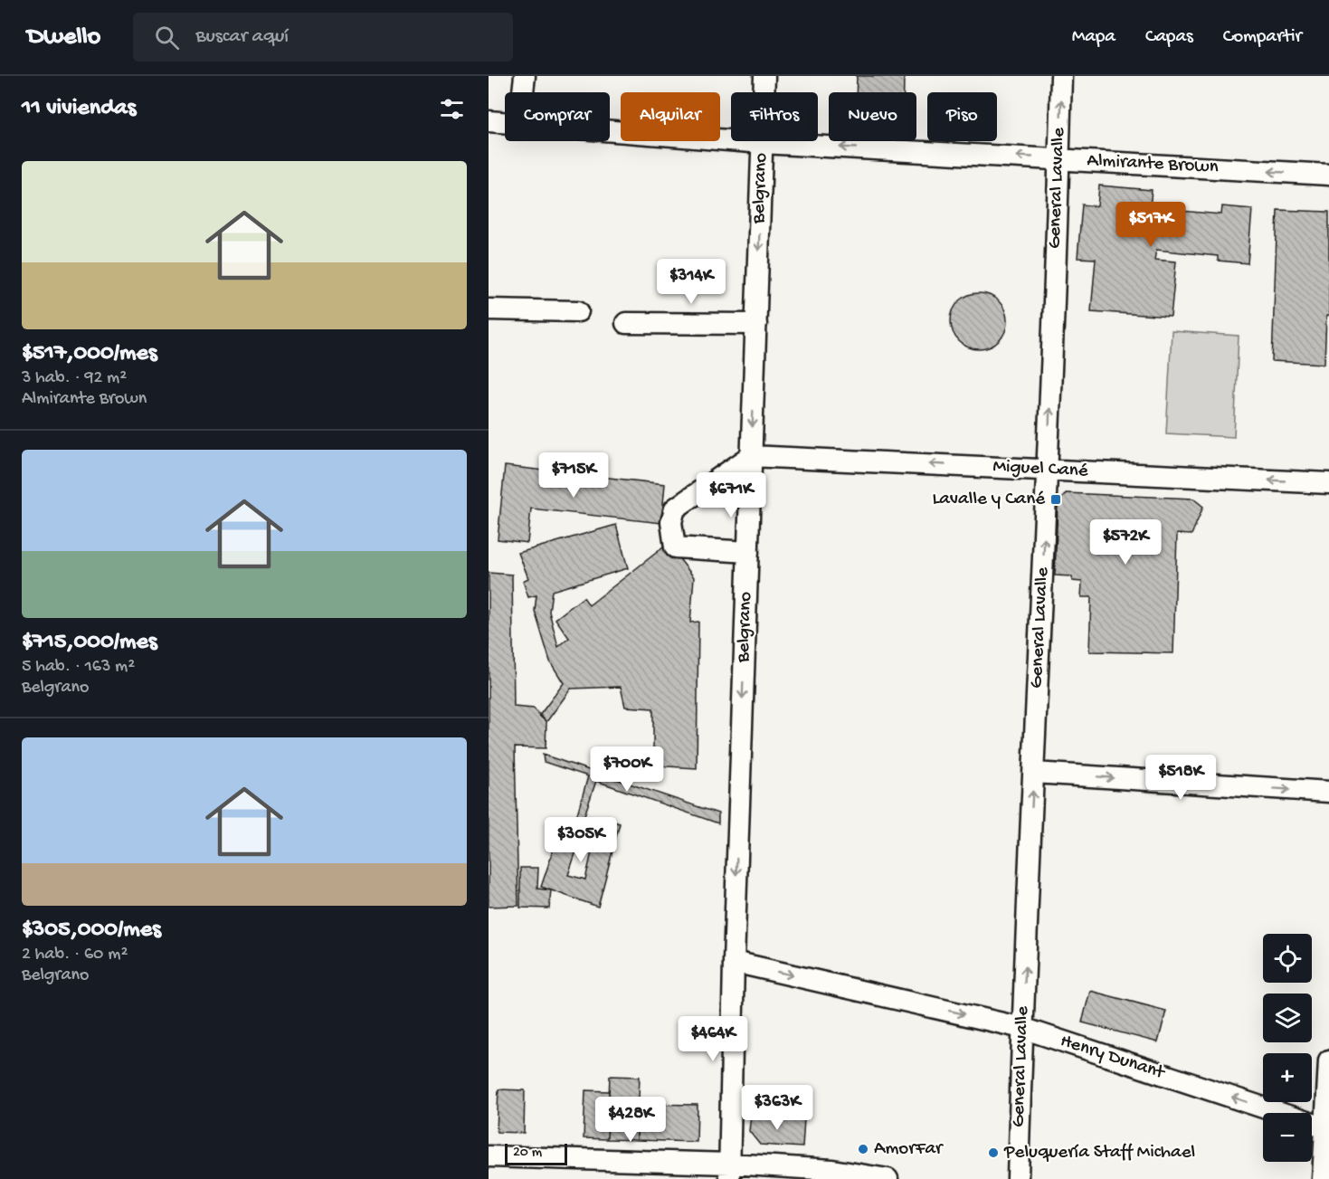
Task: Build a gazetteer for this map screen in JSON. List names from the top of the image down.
{
  "streets": {
    "street": [
      "Almirante Brown",
      "Belgrano",
      "General Lavalle",
      "Miguel Cané",
      "Henry Dunant"
    ]
  },
  "crossings": [
    ["Almirante Brown", "Belgrano"],
    ["Almirante Brown", "General Lavalle"],
    ["Belgrano", "Miguel Cané"],
    ["Belgrano", "Henry Dunant"],
    ["General Lavalle", "Miguel Cané"],
    ["General Lavalle", "Henry Dunant"]
  ],
  "one_way": [
    "Almirante Brown",
    "Belgrano",
    "General Lavalle",
    "Miguel Cané"
  ],
  "places": {
    "transit": ["Lavalle y Cané"],
    "other": ["AmorFar", "Peluquería Staff Michael"]
  },
  "scale_bar": "20 m",
  "page": {
    "header": "Dwello",
    "search": "Buscar aquí",
    "nav": ["Mapa", "Capas", "Compartir"],
    "heading": "11 viviendas",
    "chip": [
      "Comprar",
      "Alquilar",
      "Filtros",
      "Nuevo",
      "Piso"
    ],
    "list": [
      {
        "name": "$517,000/mes",
        "note": "3 hab. · 92 m² · Almirante Brown"
      },
      {
        "name": "$715,000/mes",
        "note": "5 hab. · 163 m² · Belgrano"
      },
      {
        "name": "$305,000/mes",
        "note": "2 hab. · 60 m² · Belgrano"
      }
    ],
    "price": [
      "$517K",
      "$314K",
      "$715K",
      "$671K",
      "$572K",
      "$700K",
      "$518K",
      "$305K",
      "$464K",
      "$363K",
      "$428K"
    ],
    "map_buttons": ["+", "−"],
    "scale": "20 m"
  }
}
